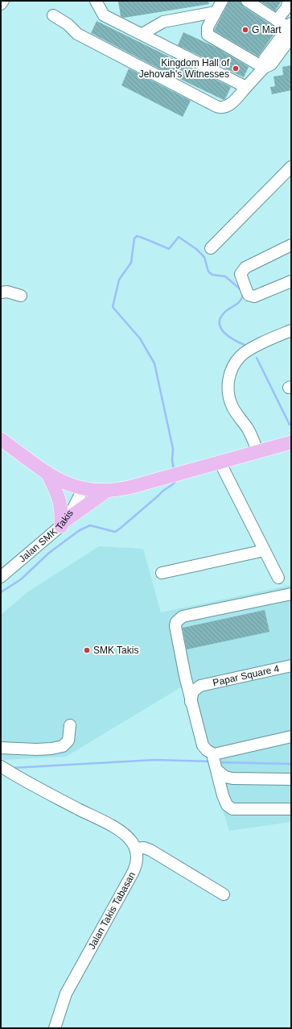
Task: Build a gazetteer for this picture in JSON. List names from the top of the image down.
{
  "streets": {
    "street": ["Jalan SMK Takis", "Papar Square 4", "Jalan Takis Tabasan"]
  },
  "places": ["G Mart", "Kingdom Hall of Jehovah's Witnesses", "SMK Takis"]
}
